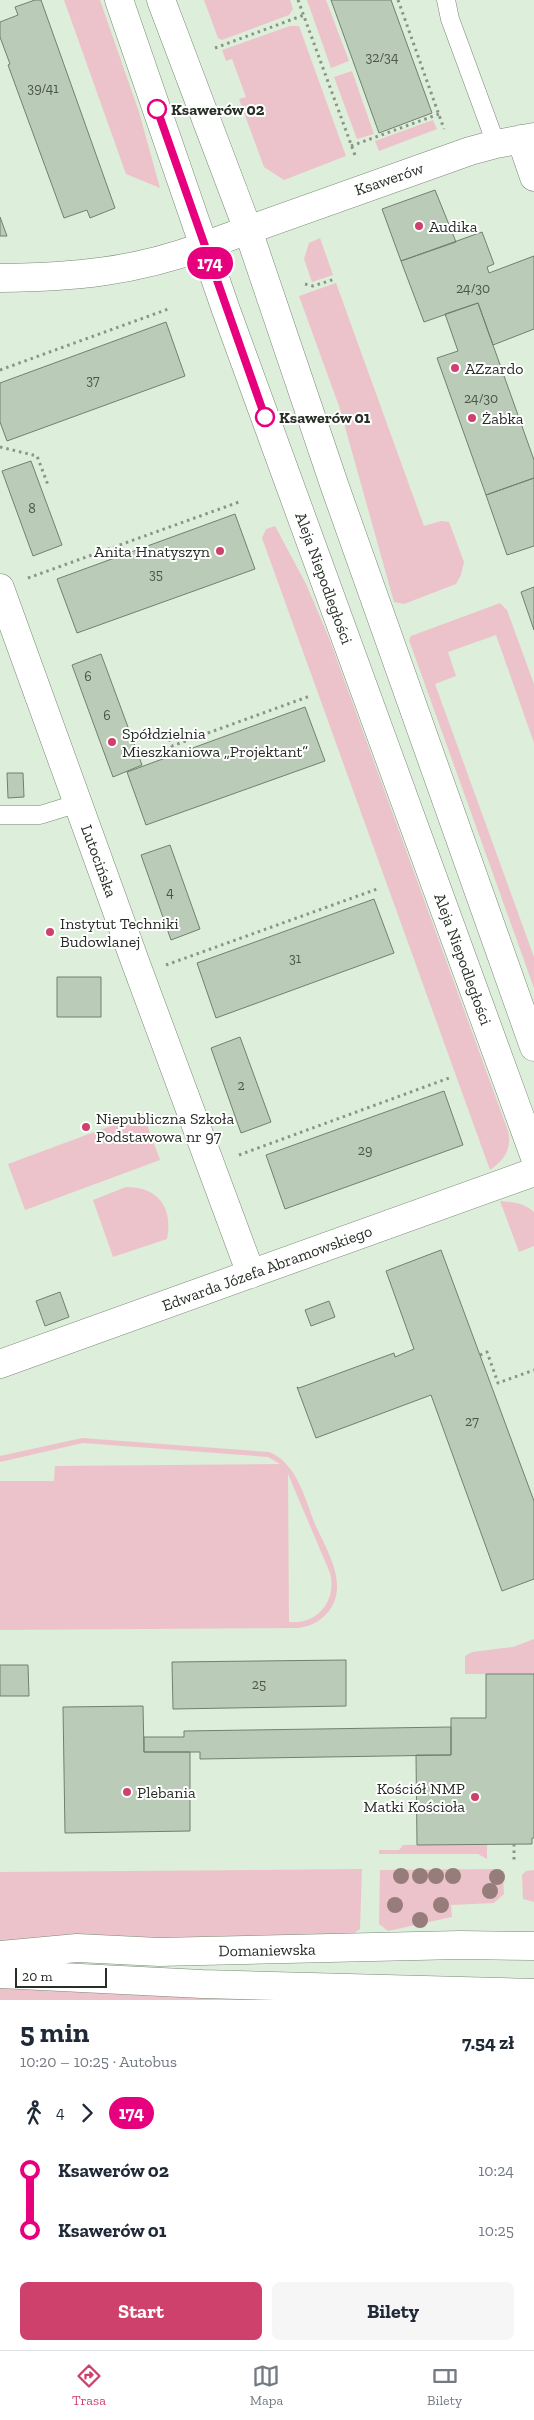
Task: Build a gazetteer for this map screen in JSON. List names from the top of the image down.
{
  "streets": {
    "street": [
      "Ksawerów",
      "Aleja Niepodległości",
      "Lutocińska",
      "Edwarda Józefa Abramowskiego",
      "Domaniewska"
    ]
  },
  "crossings": [
    ["Ksawerów", "Aleja Niepodległości"],
    ["Lutocińska", "Edwarda Józefa Abramowskiego"]
  ],
  "places": [
    "Ksawerów 02",
    "Audika",
    "AZzardo",
    "Ksawerów 01",
    "Żabka",
    "Anita Hnatyszyn",
    "Spółdzielnia Mieszkaniowa „Projektant”",
    "Instytut Techniki Budowlanej",
    "Niepubliczna Szkoła Podstawowa nr 97",
    "Plebania",
    "Kościół NMP Matki Kościoła"
  ],
  "lines": ["bus line 174"],
  "house_numbers": [
    "32/34",
    "39/41",
    "24/30",
    "37",
    "24/30",
    "8",
    "35",
    "6",
    "6",
    "4",
    "31",
    "2",
    "29",
    "27",
    "25"
  ],
  "scale_bar": "20 m",
  "page": {
    "on_map": "174",
    "scale": "20 m",
    "heading": ["5 min", "10:20 – 10:25 · Autobus", "7.54 zł"],
    "legs": ["4", "174"],
    "list": [
      {
        "name": "Ksawerów 02",
        "value": "10:24"
      },
      {
        "name": "Ksawerów 01",
        "value": "10:25"
      }
    ],
    "buttons": ["Start", "Bilety"],
    "tabs": ["Trasa", "Mapa", "Bilety"]
  }
}
